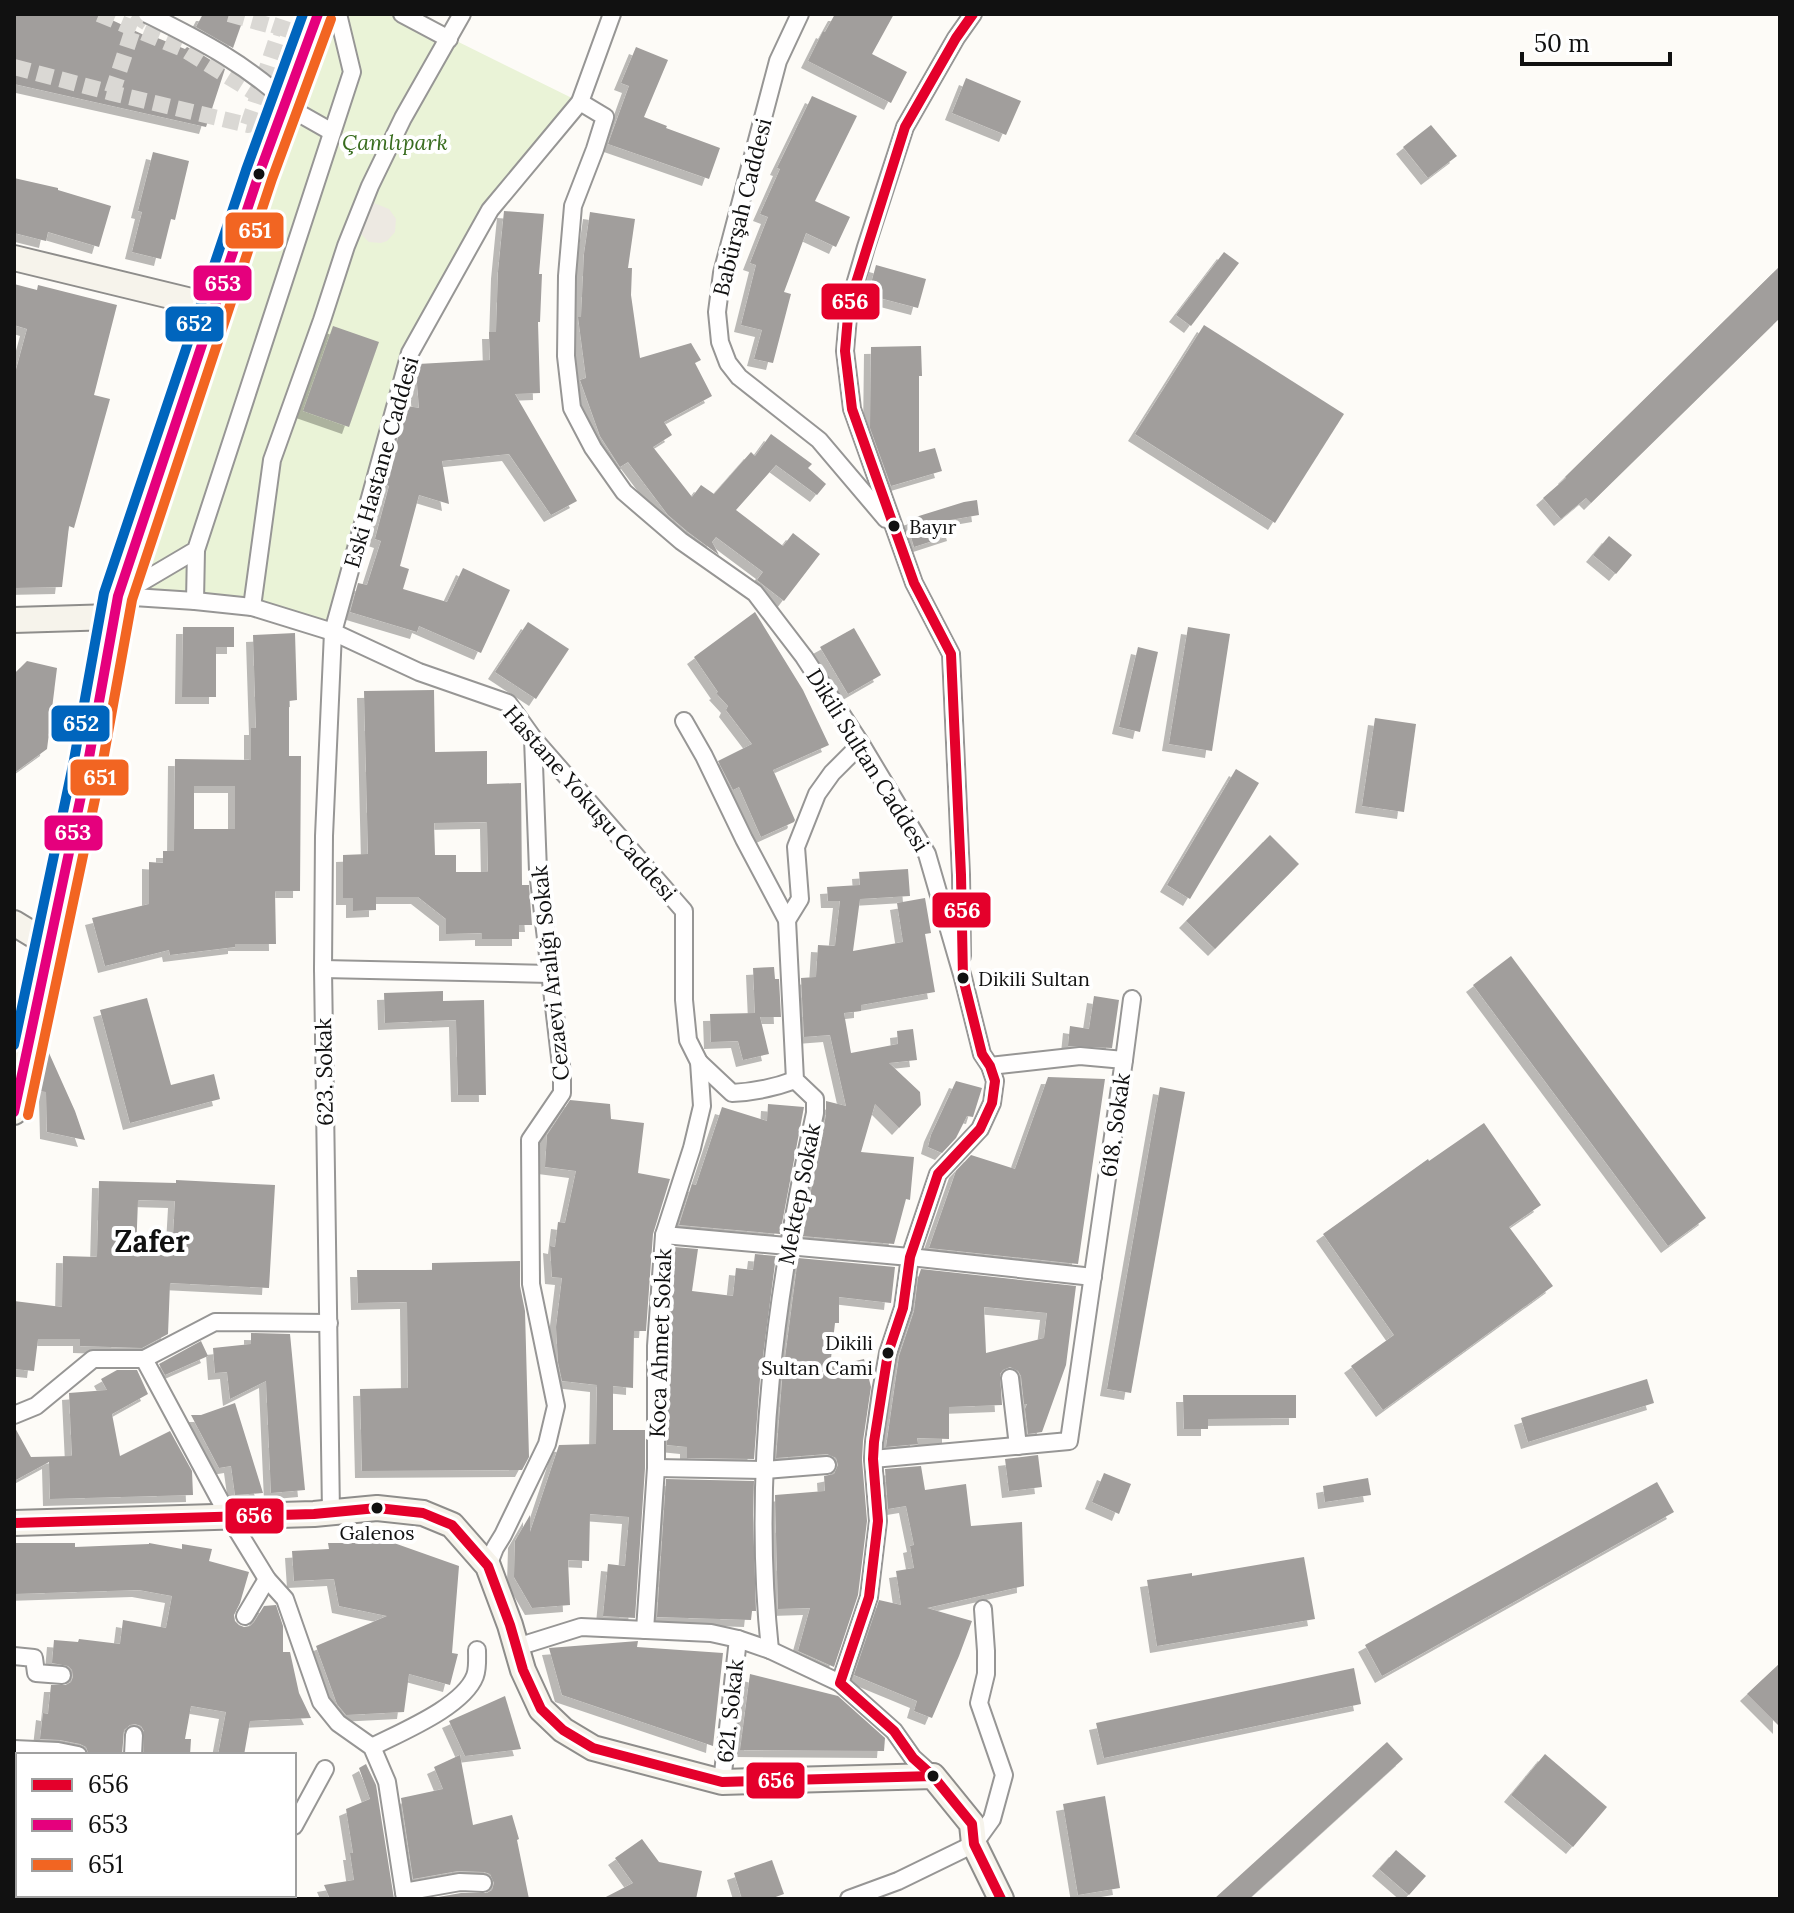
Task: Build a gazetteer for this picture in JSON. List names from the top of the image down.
{
  "streets": {
    "street": [
      "Babürşah Caddesi",
      "Eski Hastane Caddesi",
      "Dikili Sultan Caddesi",
      "Hastane Yokuşu Caddesi",
      "Cezaevi Aralığı Sokak",
      "623. Sokak",
      "618. Sokak",
      "Mektep Sokak",
      "Koca Ahmet Sokak",
      "621. Sokak"
    ]
  },
  "crossings": [
    ["Eski Hastane Caddesi", "Dikili Sultan Caddesi"],
    ["Eski Hastane Caddesi", "Hastane Yokuşu Caddesi"],
    ["Eski Hastane Caddesi", "623. Sokak"],
    ["Dikili Sultan Caddesi", "618. Sokak"],
    ["Hastane Yokuşu Caddesi", "Cezaevi Aralığı Sokak"],
    ["Hastane Yokuşu Caddesi", "623. Sokak"],
    ["Hastane Yokuşu Caddesi", "Koca Ahmet Sokak"]
  ],
  "districts": ["Zafer"],
  "parks": ["Çamlıpark"],
  "places": [
    "Bayır",
    "Dikili Sultan",
    "Dikili Sultan Cami",
    "Galenos"
  ],
  "lines": [
    "transit line 656",
    "transit line 653",
    "transit line 652",
    "transit line 651"
  ],
  "legend": ["656", "653", "651"],
  "scale_bar": "50 m"
}
